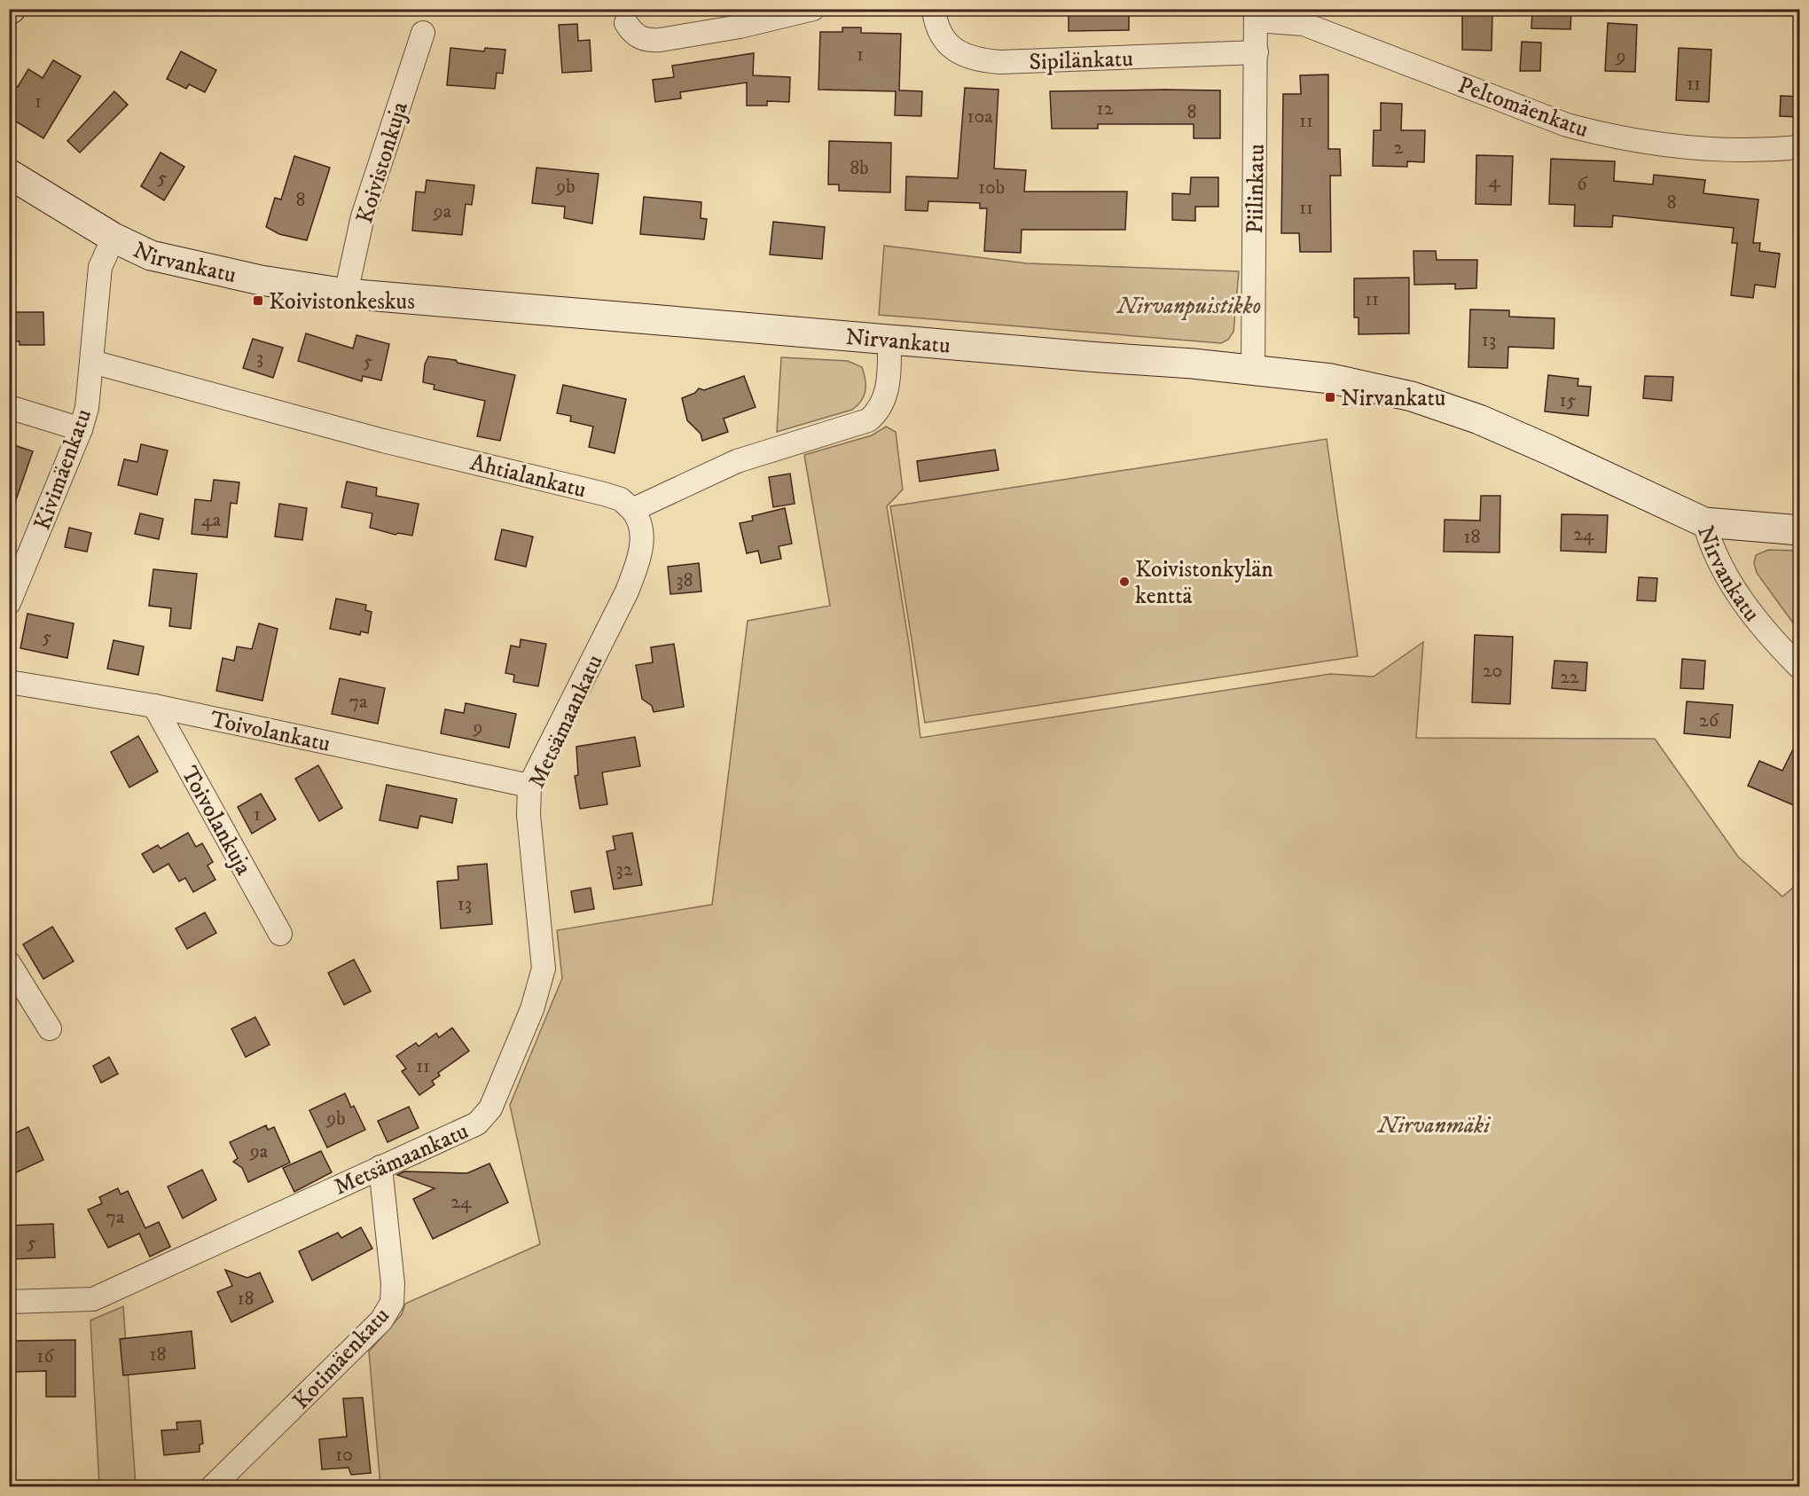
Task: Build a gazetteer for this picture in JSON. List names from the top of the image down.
{
  "streets": {
    "street": [
      "Sipilänkatu",
      "Peltomäenkatu",
      "Koivistonkuja",
      "Piilinkatu",
      "Nirvankatu",
      "Kivimäenkatu",
      "Ahtialankatu",
      "Metsämaankatu",
      "Toivolankatu",
      "Toivolankuja",
      "Kotimäenkatu"
    ]
  },
  "crossings": [
    ["Sipilänkatu", "Piilinkatu"],
    ["Peltomäenkatu", "Piilinkatu"],
    ["Koivistonkuja", "Nirvankatu"],
    ["Piilinkatu", "Nirvankatu"],
    ["Nirvankatu", "Kivimäenkatu"],
    ["Kivimäenkatu", "Ahtialankatu"],
    ["Ahtialankatu", "Metsämaankatu"],
    ["Metsämaankatu", "Toivolankatu"],
    ["Metsämaankatu", "Kotimäenkatu"],
    ["Toivolankatu", "Toivolankuja"]
  ],
  "parks": ["Nirvanpuistikko", "Nirvanmäki"],
  "places": {
    "transit": ["Koivistonkeskus", "Nirvankatu"],
    "other": ["Koivistonkylän kenttä"]
  },
  "house_numbers": [
    "1",
    "9",
    "11",
    "1",
    "12",
    "8",
    "10a",
    "11",
    "2",
    "8b",
    "5",
    "4",
    "6",
    "9b",
    "10b",
    "8",
    "8",
    "11",
    "9a",
    "11",
    "13",
    "3",
    "5",
    "15",
    "4a",
    "24",
    "18",
    "38",
    "5",
    "20",
    "22",
    "7a",
    "26",
    "9",
    "1",
    "32",
    "13",
    "11",
    "9b",
    "9a",
    "24",
    "7a",
    "5",
    "18",
    "18",
    "16",
    "10"
  ]
}
